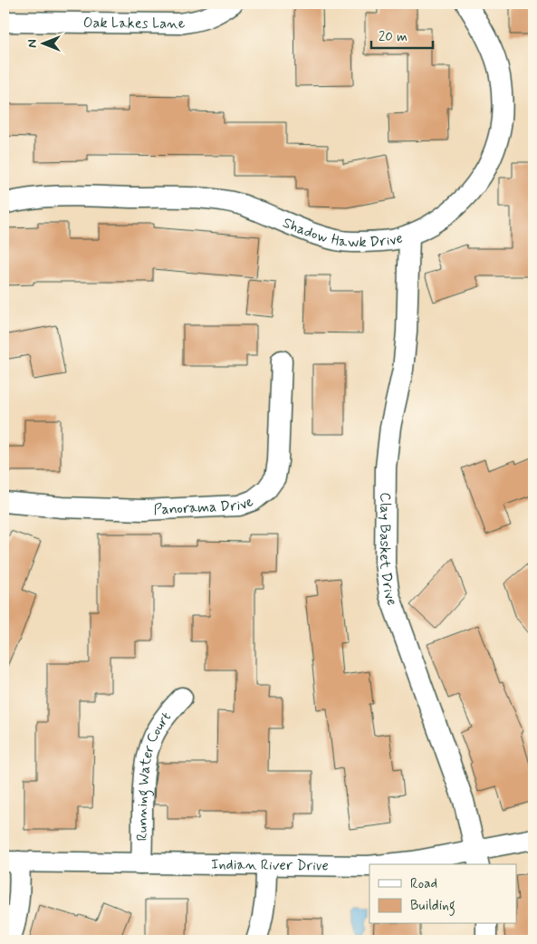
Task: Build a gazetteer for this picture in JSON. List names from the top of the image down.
{
  "streets": {
    "street": [
      "Oak Lakes Lane",
      "Shadow Hawk Drive",
      "Panorama Drive",
      "Clay Basket Drive",
      "Running Water Court",
      "Indian River Drive"
    ]
  },
  "crossings": [
    ["Shadow Hawk Drive", "Clay Basket Drive"],
    ["Clay Basket Drive", "Indian River Drive"],
    ["Running Water Court", "Indian River Drive"]
  ],
  "legend": ["Road", "Building"],
  "scale_bar": "20 m",
  "north": "left"
}
